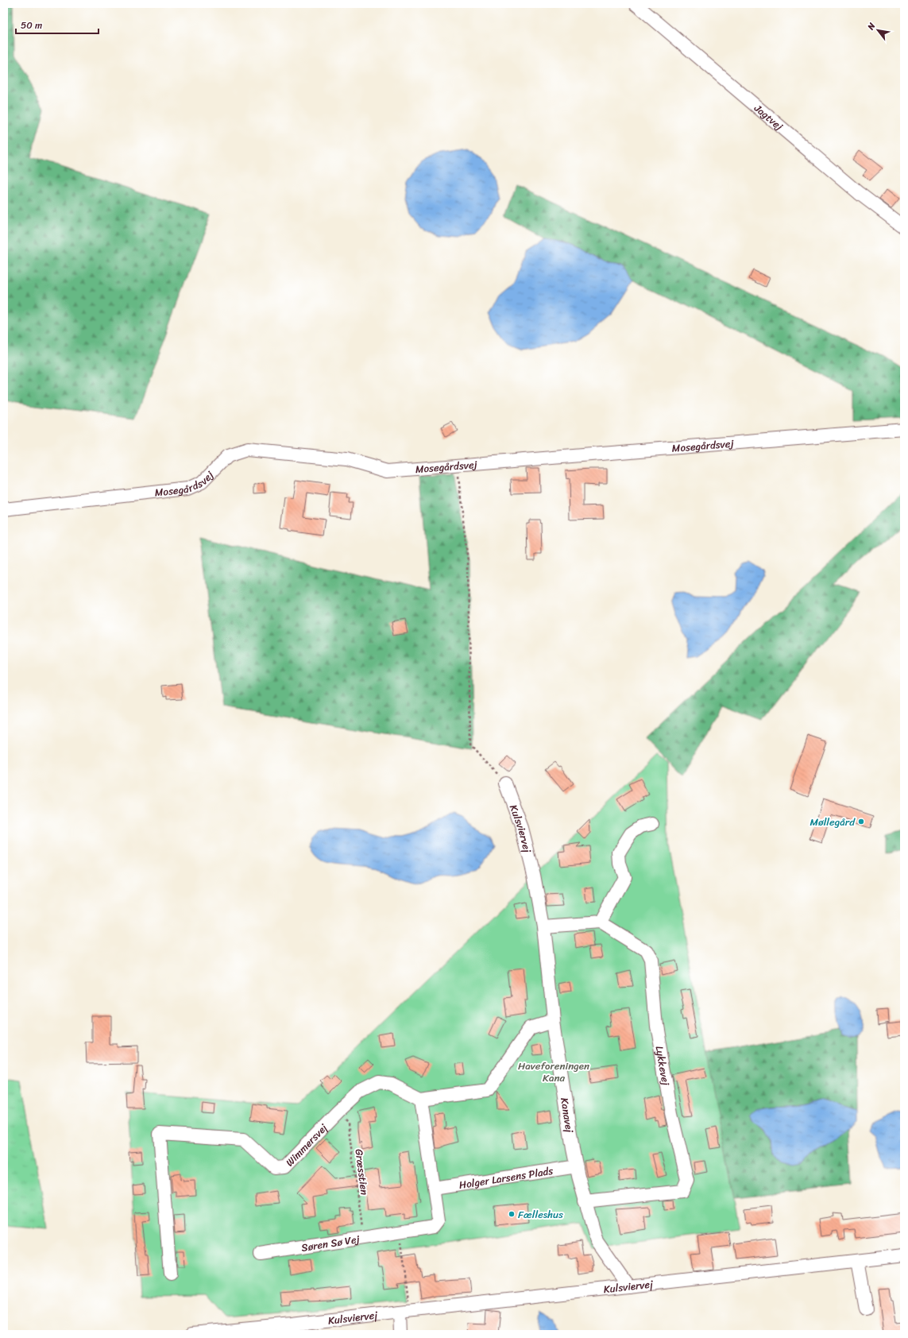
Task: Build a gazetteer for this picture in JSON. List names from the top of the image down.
{
  "streets": {
    "street": [
      "Jagtvej",
      "Mosegårdsvej",
      "Kulsviervej",
      "Lykkevej",
      "Kanavej",
      "Wimmersvej",
      "Holger Larsens Plads",
      "Søren Sø Vej"
    ],
    "path": ["Græsstien"]
  },
  "crossings": [
    ["Kulsviervej", "Kanavej"],
    ["Lykkevej", "Kanavej"],
    ["Kanavej", "Holger Larsens Plads"],
    ["Wimmersvej", "Græsstien"],
    ["Wimmersvej", "Søren Sø Vej"],
    ["Græsstien", "Søren Sø Vej"],
    ["Holger Larsens Plads", "Søren Sø Vej"]
  ],
  "parks": ["Haveforeningen Kana"],
  "places": ["Møllegård", "Fælleshus"],
  "scale_bar": "50 m",
  "north": "top left"
}
